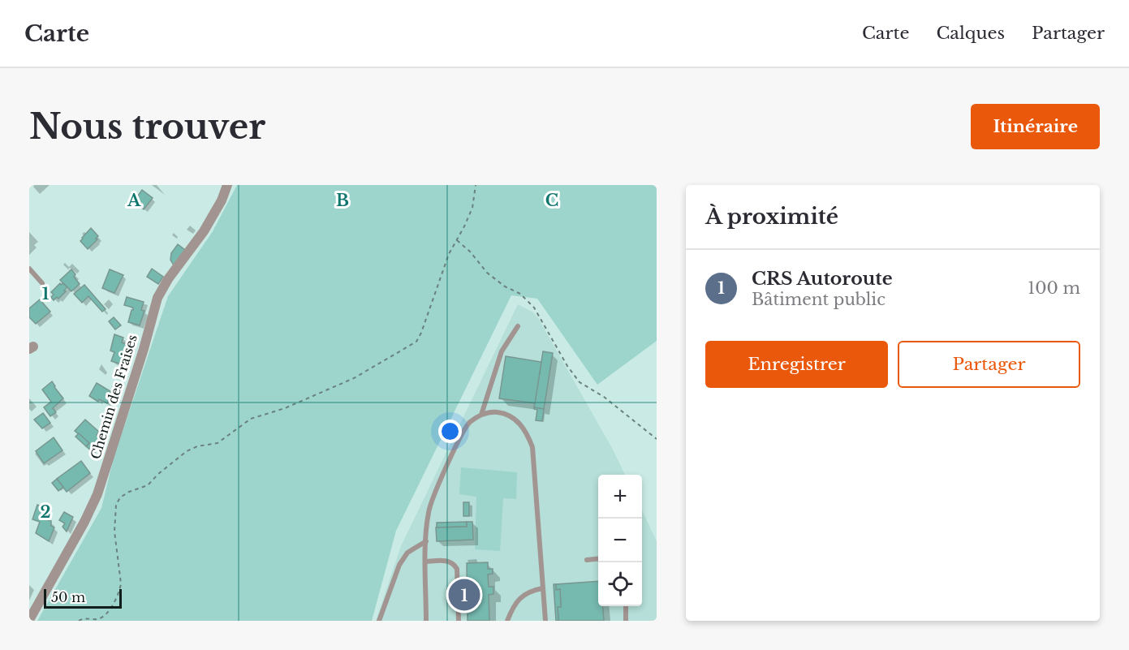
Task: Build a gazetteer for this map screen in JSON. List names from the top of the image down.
{
  "streets": {
    "street": ["Chemin des Fraises"]
  },
  "scale_bar": "50 m",
  "page": {
    "header": "Carte",
    "nav": ["Carte", "Calques", "Partager"],
    "buttons": [
      "Itinéraire",
      ["Enregistrer", "Partager"]
    ],
    "title": "Nous trouver",
    "heading": "À proximité",
    "list": [
      {
        "mark": "1",
        "name": "CRS Autoroute",
        "note": "Bâtiment public",
        "value": "100 m"
      }
    ],
    "map_buttons": ["+", "−"],
    "pins": "1",
    "scale": "50 m"
  },
  "grid": {
    "columns": ["A", "B", "C"],
    "rows": ["1", "2"]
  }
}
